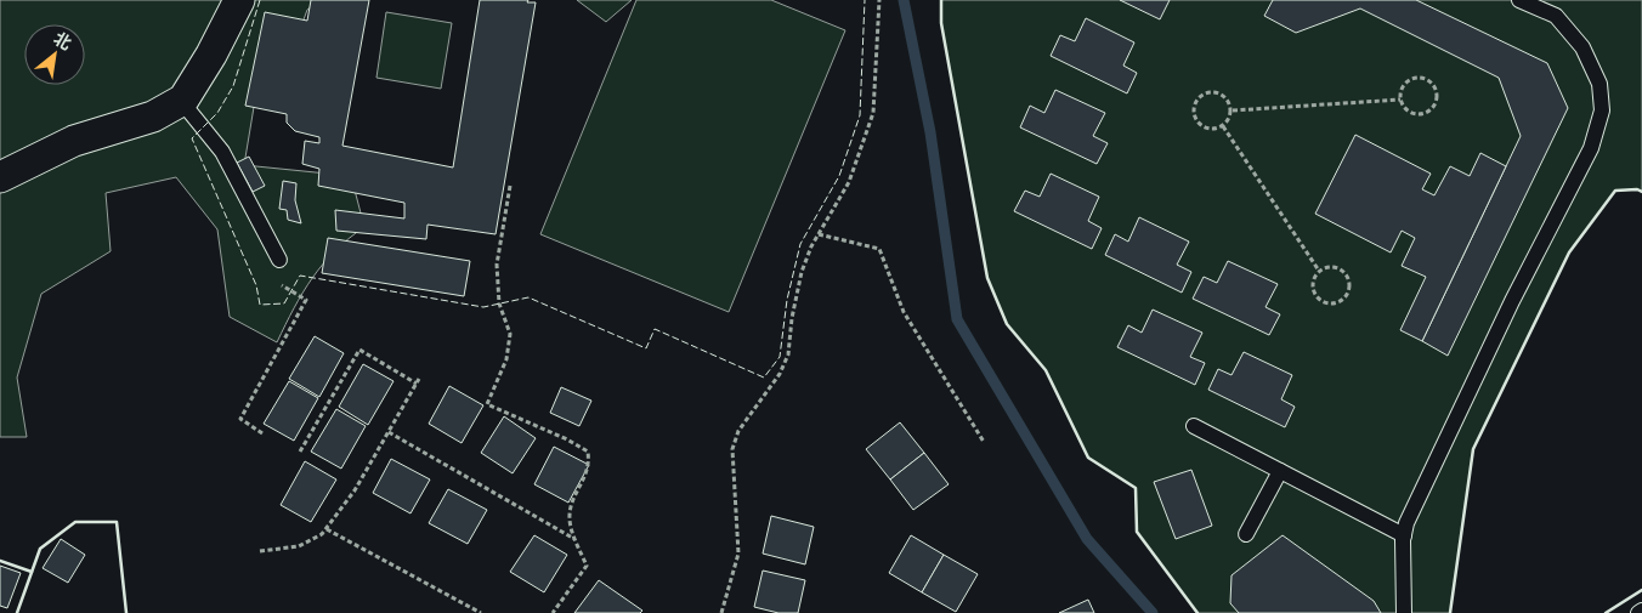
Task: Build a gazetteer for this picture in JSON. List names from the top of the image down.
{
  "north": "top right"
}
